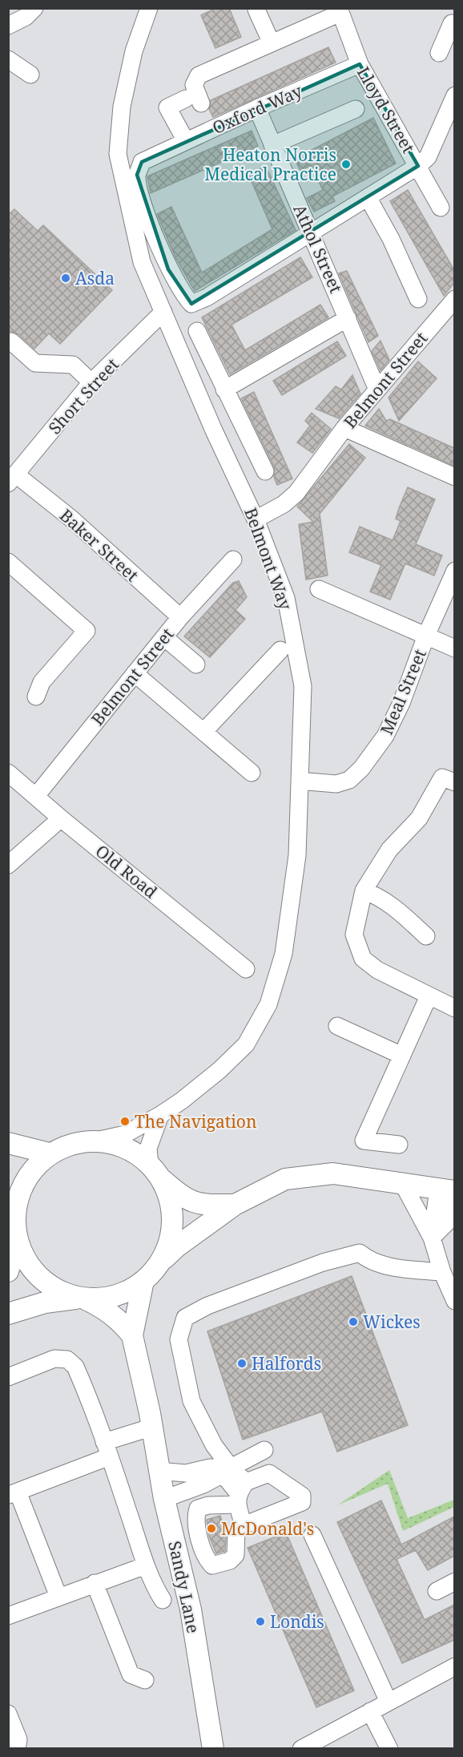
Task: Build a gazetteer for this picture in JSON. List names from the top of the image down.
{
  "streets": {
    "main road": ["Sandy Lane"],
    "street": [
      "Oxford Way",
      "Lloyd Street",
      "Athol Street",
      "Belmont Street",
      "Short Street",
      "Baker Street",
      "Belmont Way",
      "Meal Street",
      "Old Road"
    ]
  },
  "crossings": [
    ["Oxford Way", "Lloyd Street"],
    ["Oxford Way", "Athol Street"],
    ["Athol Street", "Belmont Street"],
    ["Belmont Street", "Baker Street"],
    ["Belmont Street", "Belmont Way"],
    ["Belmont Street", "Old Road"],
    ["Short Street", "Baker Street"],
    ["Short Street", "Belmont Way"],
    ["Belmont Way", "Sandy Lane"]
  ],
  "places": [
    "Heaton Norris Medical Practice",
    "Asda",
    "The Navigation",
    "Wickes",
    "Halfords",
    "McDonald's",
    "Londis"
  ]
}
